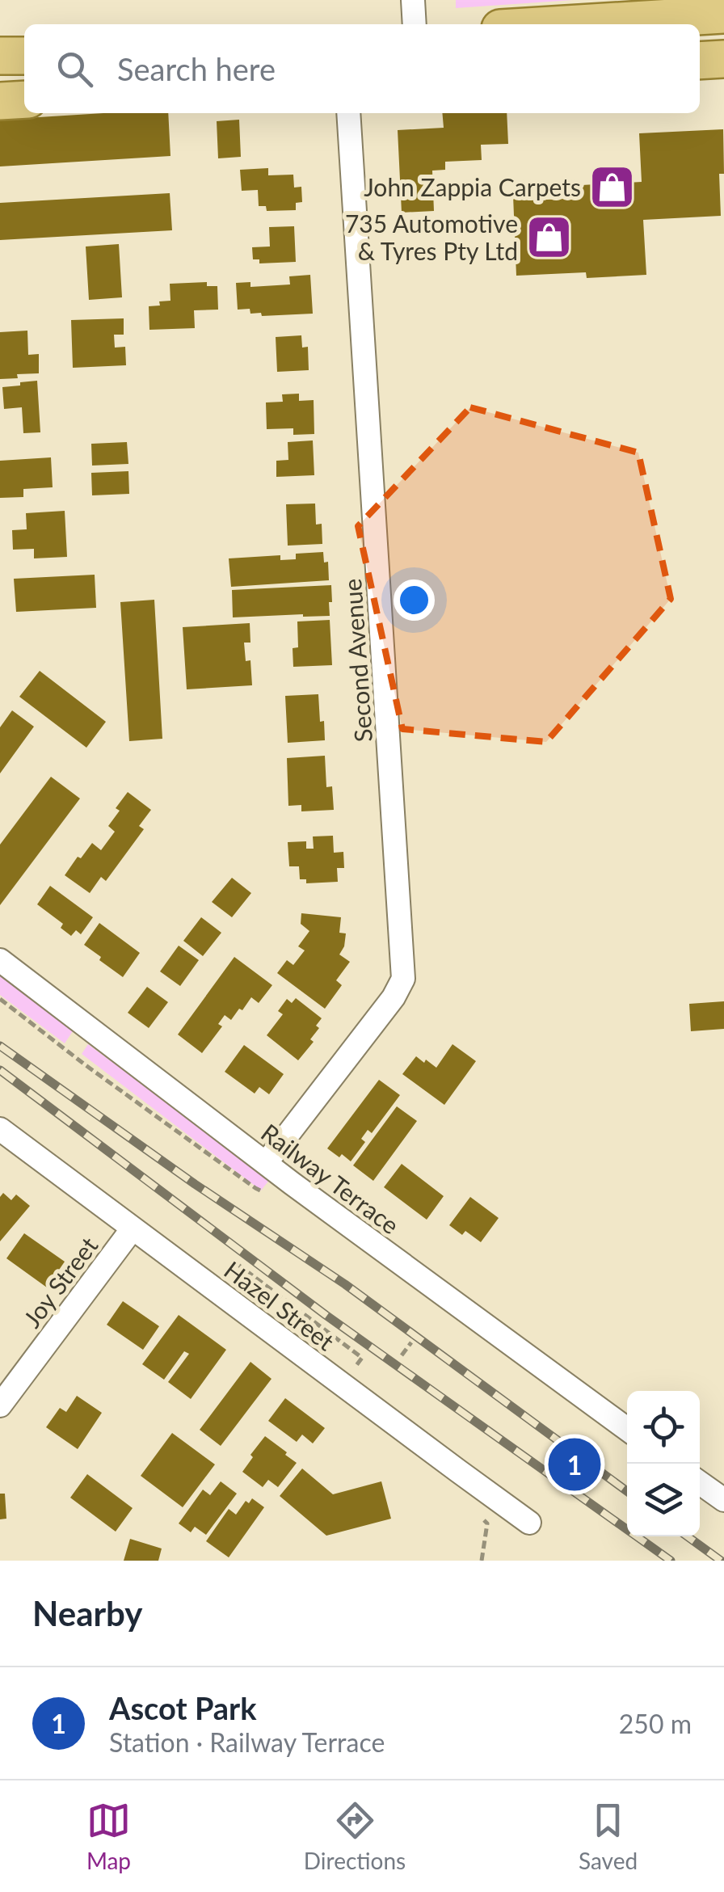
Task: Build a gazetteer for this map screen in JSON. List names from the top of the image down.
{
  "streets": {
    "street": [
      "Second Avenue",
      "Railway Terrace",
      "Joy Street",
      "Hazel Street"
    ]
  },
  "crossings": [
    ["Second Avenue", "Railway Terrace"],
    ["Joy Street", "Hazel Street"]
  ],
  "places": {
    "shop": ["John Zappia Carpets", "735 Automotive & Tyres Pty Ltd"]
  },
  "page": {
    "search": "Search here",
    "pins": "1",
    "heading": "Nearby",
    "list": [
      {
        "mark": "1",
        "name": "Ascot Park",
        "note": "Station · Railway Terrace",
        "value": "250 m"
      }
    ],
    "nav": ["Map", "Directions", "Saved"]
  }
}
